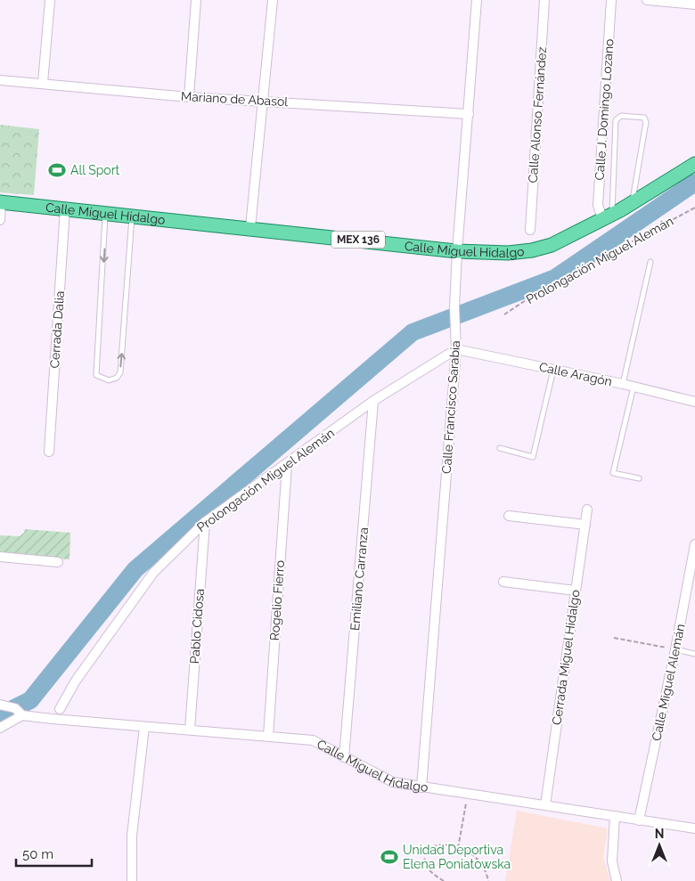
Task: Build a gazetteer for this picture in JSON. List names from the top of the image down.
{
  "streets": {
    "main road": ["Calle Míguel Hidalgo", "MEX 136"],
    "street": [
      "Mariano de Abasol",
      "Calle J. Domingo Lozano",
      "Calle Alonso Fernández",
      "Prolongación Miguel Alemán",
      "Cerrada Dalia",
      "Calle Aragón",
      "Calle Francisco Sarabia",
      "Emiliano Carranza",
      "Rogelio Fierro",
      "Pablo Cidosa",
      "Cerrada Miguel Hidalgo",
      "Calle Miguel Alemán"
    ]
  },
  "crossings": [
    ["Mariano de Abasol", "Calle Francisco Sarabia"],
    ["Calle J. Domingo Lozano", "Calle Míguel Hidalgo"],
    ["Calle Míguel Hidalgo", "Cerrada Dalia"],
    ["Calle Míguel Hidalgo", "Calle Francisco Sarabia"],
    ["Calle Míguel Hidalgo", "Emiliano Carranza"],
    ["Calle Míguel Hidalgo", "Rogelio Fierro"],
    ["Calle Míguel Hidalgo", "Pablo Cidosa"],
    ["Calle Míguel Hidalgo", "Cerrada Miguel Hidalgo"],
    ["Calle Míguel Hidalgo", "Calle Miguel Alemán"],
    ["Prolongación Miguel Alemán", "Calle Aragón"],
    ["Prolongación Miguel Alemán", "Calle Francisco Sarabia"],
    ["Prolongación Miguel Alemán", "Emiliano Carranza"],
    ["Prolongación Miguel Alemán", "Rogelio Fierro"],
    ["Prolongación Miguel Alemán", "Pablo Cidosa"],
    ["Calle Aragón", "Calle Francisco Sarabia"]
  ],
  "places": {
    "sports": ["All Sport", "Unidad Deportiva Elena Poniatowska"]
  },
  "scale_bar": "50 m",
  "north": "top"
}
